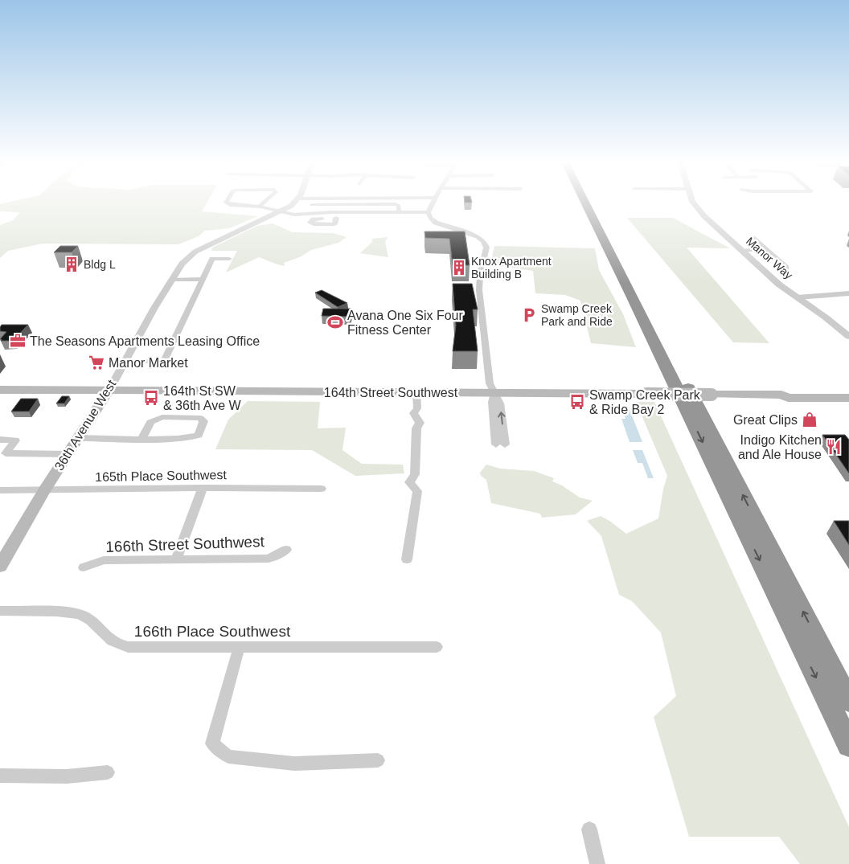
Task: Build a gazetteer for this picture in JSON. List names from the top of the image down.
{
  "streets": {
    "main road": ["164th Street Southwest", "36th Avenue West"],
    "street": [
      "Manor Way",
      "165th Place Southwest",
      "166th Street Southwest",
      "166th Place Southwest"
    ]
  },
  "crossings": [
    ["164th Street Southwest", "36th Avenue West"],
    ["36th Avenue West", "165th Place Southwest"]
  ],
  "places": {
    "building": ["Bldg L", "Knox Apartment Building B"],
    "parking": ["Swamp Creek Park and Ride"],
    "sports": ["Avana One Six Four Fitness Center"],
    "office": ["The Seasons Apartments Leasing Office"],
    "supermarket": ["Manor Market"],
    "bus stop": ["164th St SW & 36th Ave W", "Swamp Creek Park & Ride Bay 2"],
    "shop": ["Great Clips"],
    "restaurant": ["Indigo Kitchen and Ale House"]
  }
}
